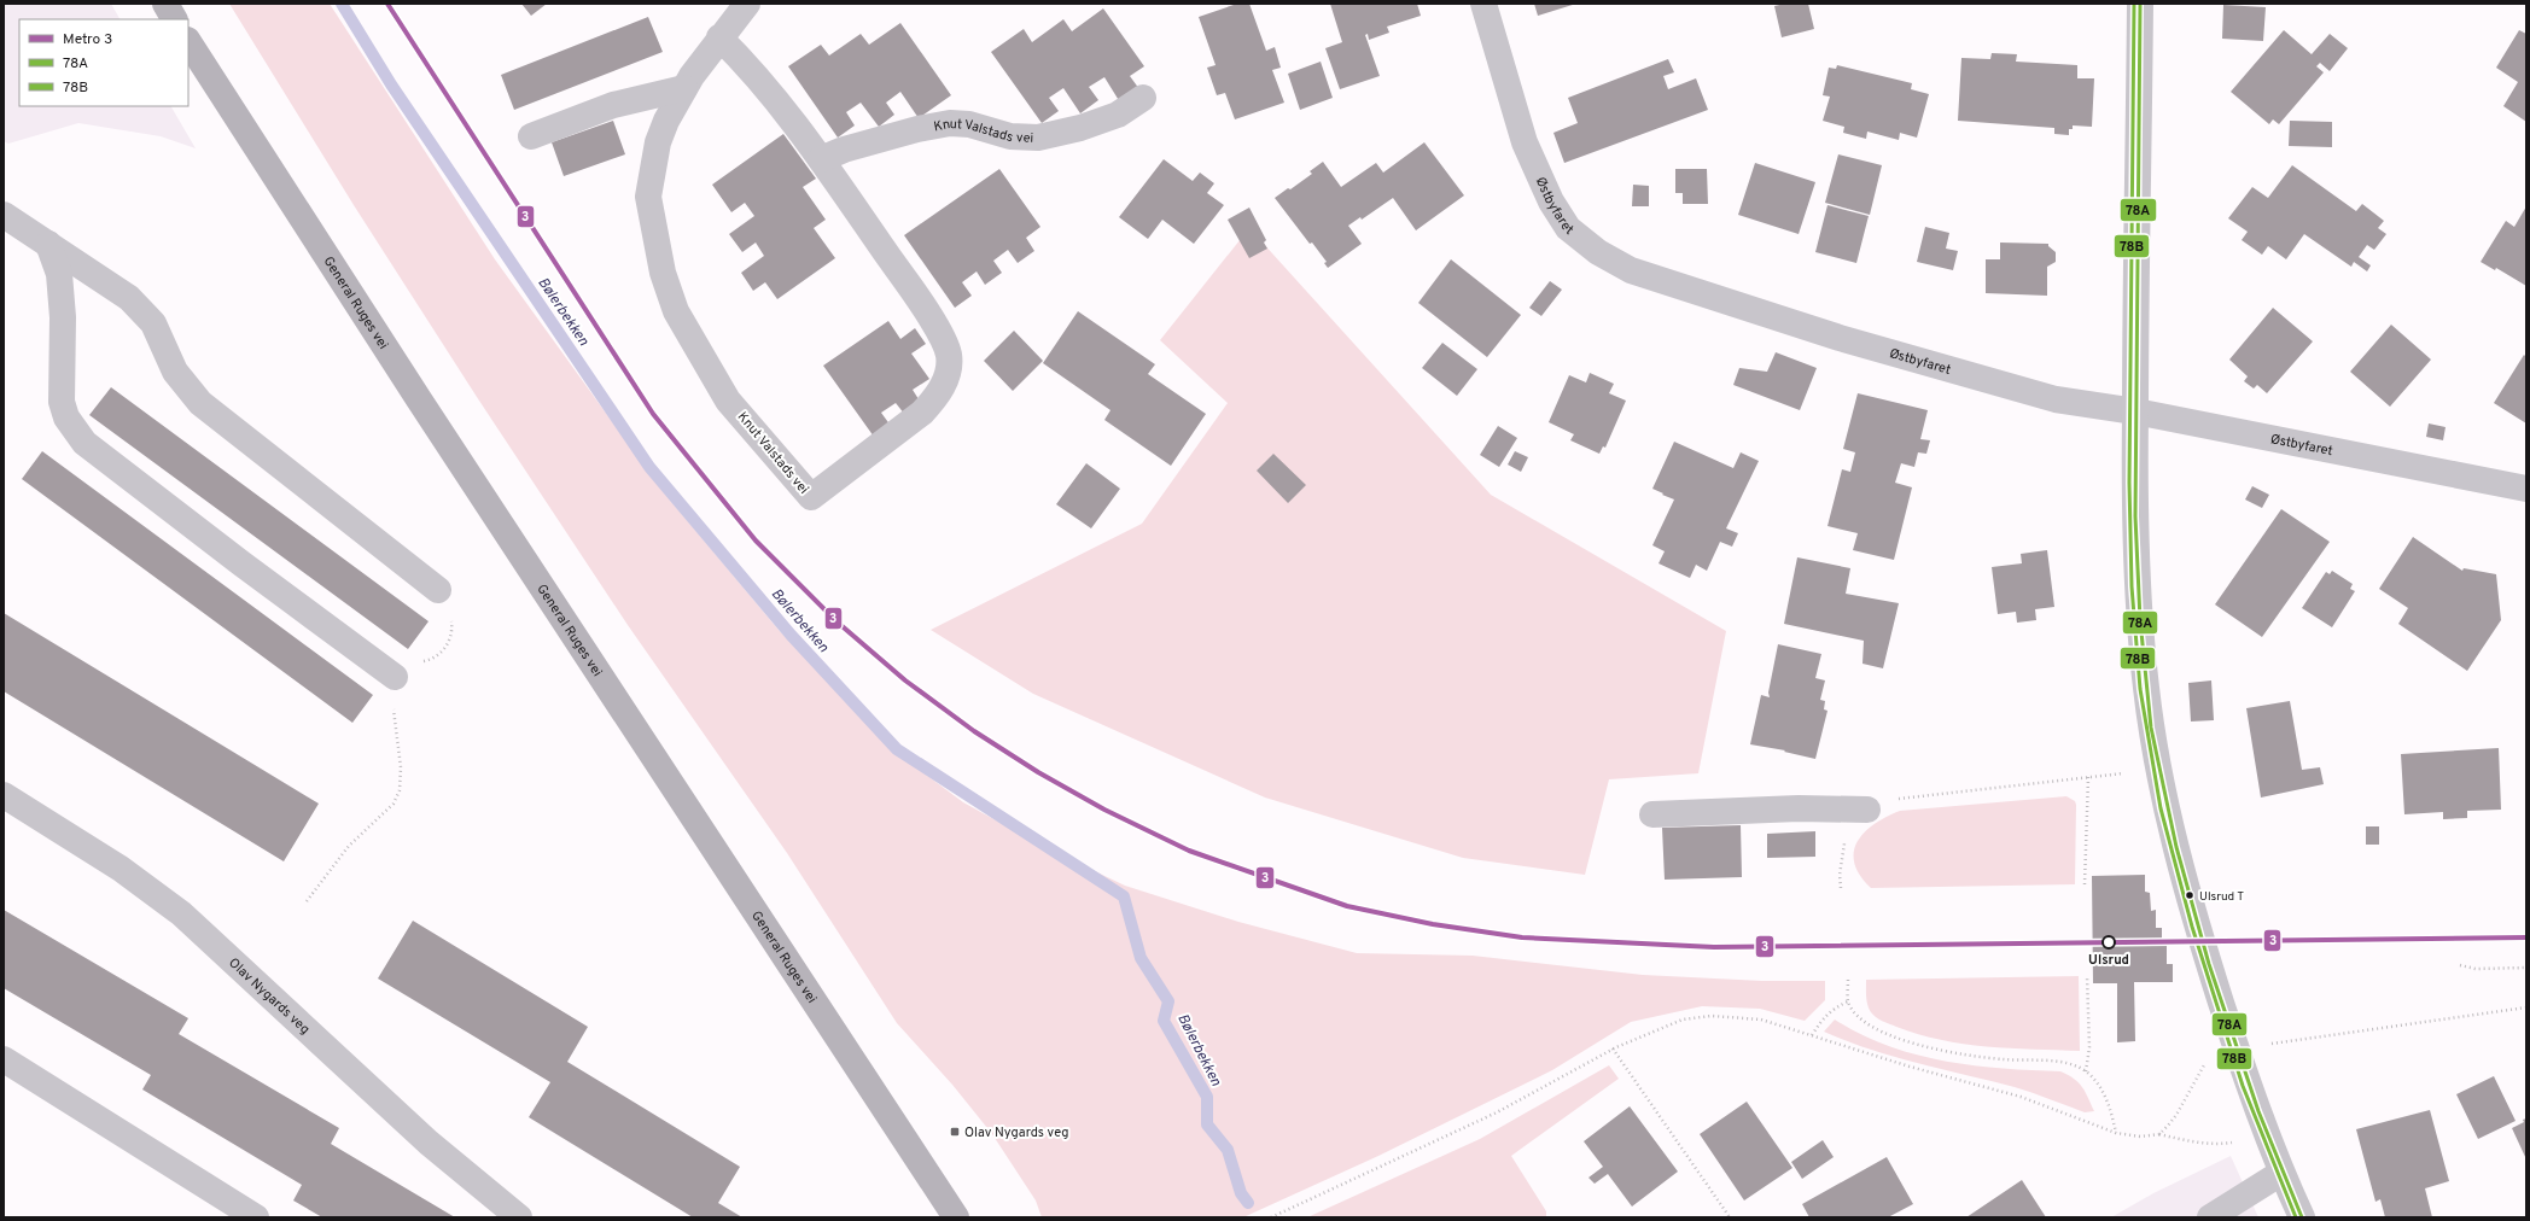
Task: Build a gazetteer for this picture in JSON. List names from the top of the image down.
{
  "streets": {
    "main road": ["General Ruges vei"],
    "street": ["Knut Valstads vei", "Østbyfaret", "Olav Nygards veg"]
  },
  "water": ["Bølerbekken"],
  "places": {
    "other": ["Ulsrud T", "Ulsrud"],
    "transit": ["Olav Nygards veg"]
  },
  "lines": ["metro line 3", "transit line 78A", "transit line 78B"],
  "legend": ["Metro 3", "78A", "78B"]
}
